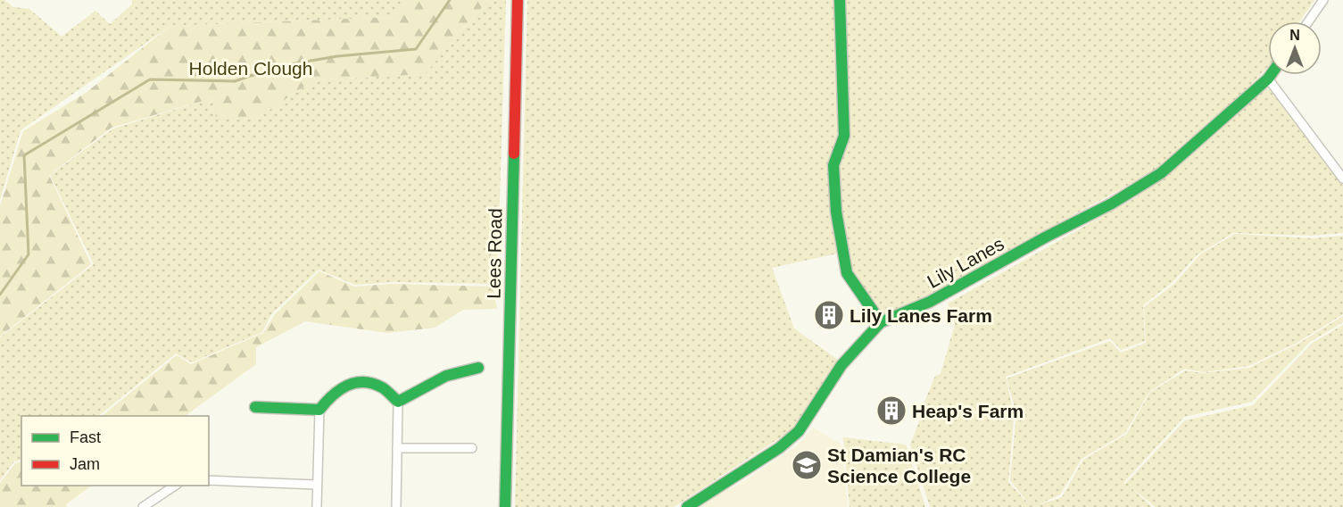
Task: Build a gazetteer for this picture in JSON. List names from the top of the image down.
{
  "streets": {
    "street": ["Lees Road", "Lily Lanes"]
  },
  "parks": ["Holden Clough"],
  "places": {
    "building": ["Lily Lanes Farm", "Heap's Farm"],
    "school or university": ["St Damian's RC Science College"]
  },
  "legend": ["Fast", "Jam"],
  "north": "top"
}
